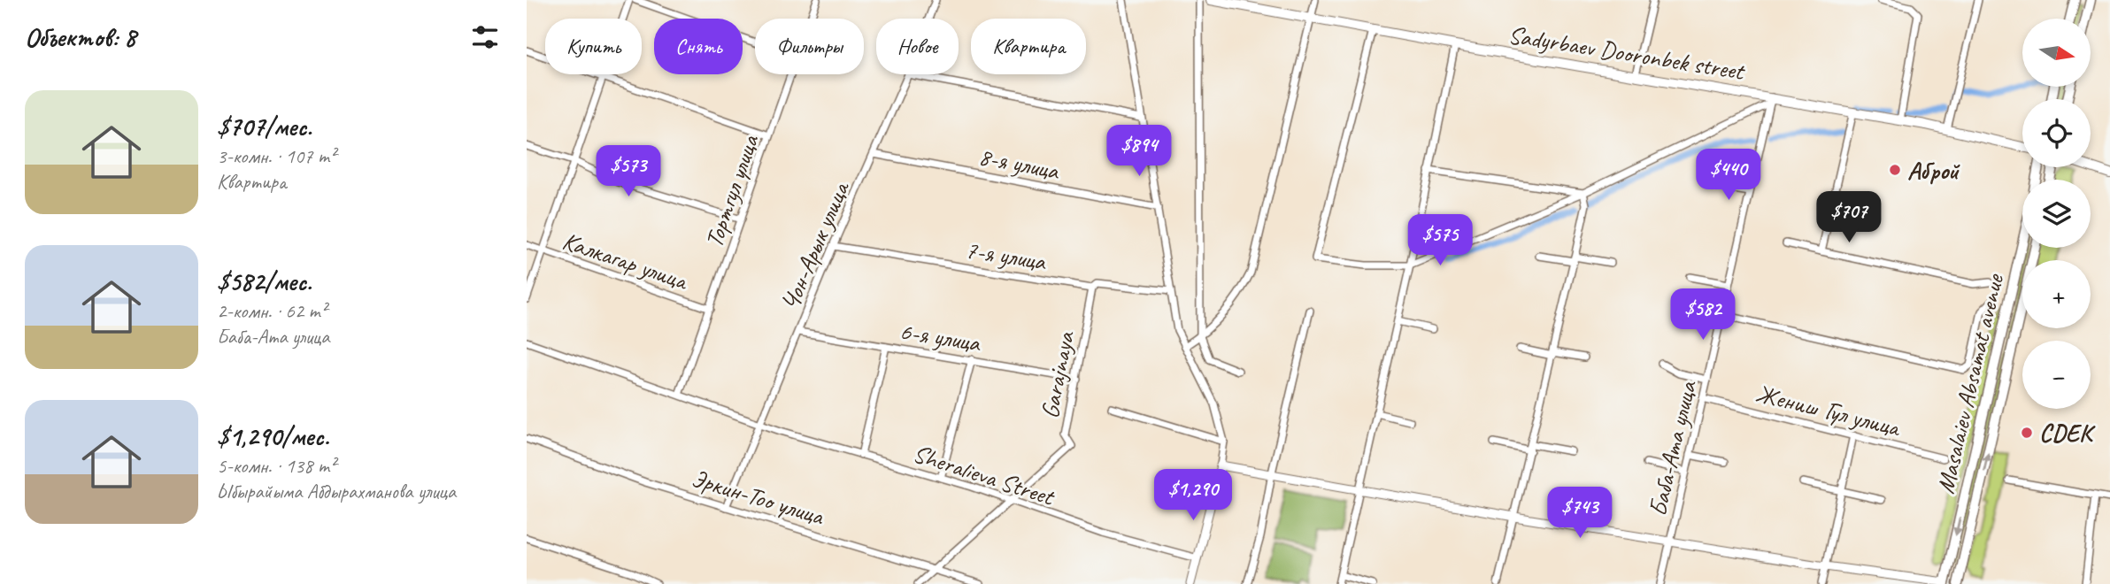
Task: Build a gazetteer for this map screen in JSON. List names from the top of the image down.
{
  "streets": {
    "main road": ["Sadyrbaev Dooronbek street", "Masalaiev Absamat avenue"],
    "street": [
      "8-я улица",
      "Тортгул улица",
      "Чон-Арык улица",
      "7-я улица",
      "Калкагар улица",
      "6-я улица",
      "Garajnaya",
      "Жениш Гул улица",
      "Баба-Ата улица",
      "Sheralieva Street",
      "Эркин-Тоо улица"
    ]
  },
  "crossings": [
    ["Sadyrbaev Dooronbek street", "Баба-Ата улица"],
    ["8-я улица", "Чон-Арык улица"],
    ["Тортгул улица", "Калкагар улица"],
    ["Тортгул улица", "Sheralieva Street"],
    ["Чон-Арык улица", "7-я улица"],
    ["Чон-Арык улица", "6-я улица"],
    ["Чон-Арык улица", "Sheralieva Street"],
    ["Чон-Арык улица", "Эркин-Тоо улица"],
    ["7-я улица", "Garajnaya"],
    ["6-я улица", "Garajnaya"],
    ["Garajnaya", "Sheralieva Street"],
    ["Garajnaya", "Эркин-Тоо улица"],
    ["Жениш Гул улица", "Баба-Ата улица"]
  ],
  "places": ["Аброй", "CDEK"],
  "north": "right",
  "page": {
    "heading": "Объектов: 8",
    "map_buttons": ["+", "−"],
    "chip": [
      "Купить",
      "Снять",
      "Фильтры",
      "Новое",
      "Квартира"
    ],
    "list": [
      {
        "name": "$707/мес.",
        "note": "3-комн. · 107 m² · Квартира"
      },
      {
        "name": "$582/мес.",
        "note": "2-комн. · 62 m² · Баба-Ата улица"
      },
      {
        "name": "$1,290/мес.",
        "note": "5-комн. · 138 m² · Ыбырайыма Абдырахманова улица"
      }
    ],
    "price": [
      "$894",
      "$573",
      "$440",
      "$707",
      "$575",
      "$582",
      "$1,290",
      "$743"
    ]
  }
}
